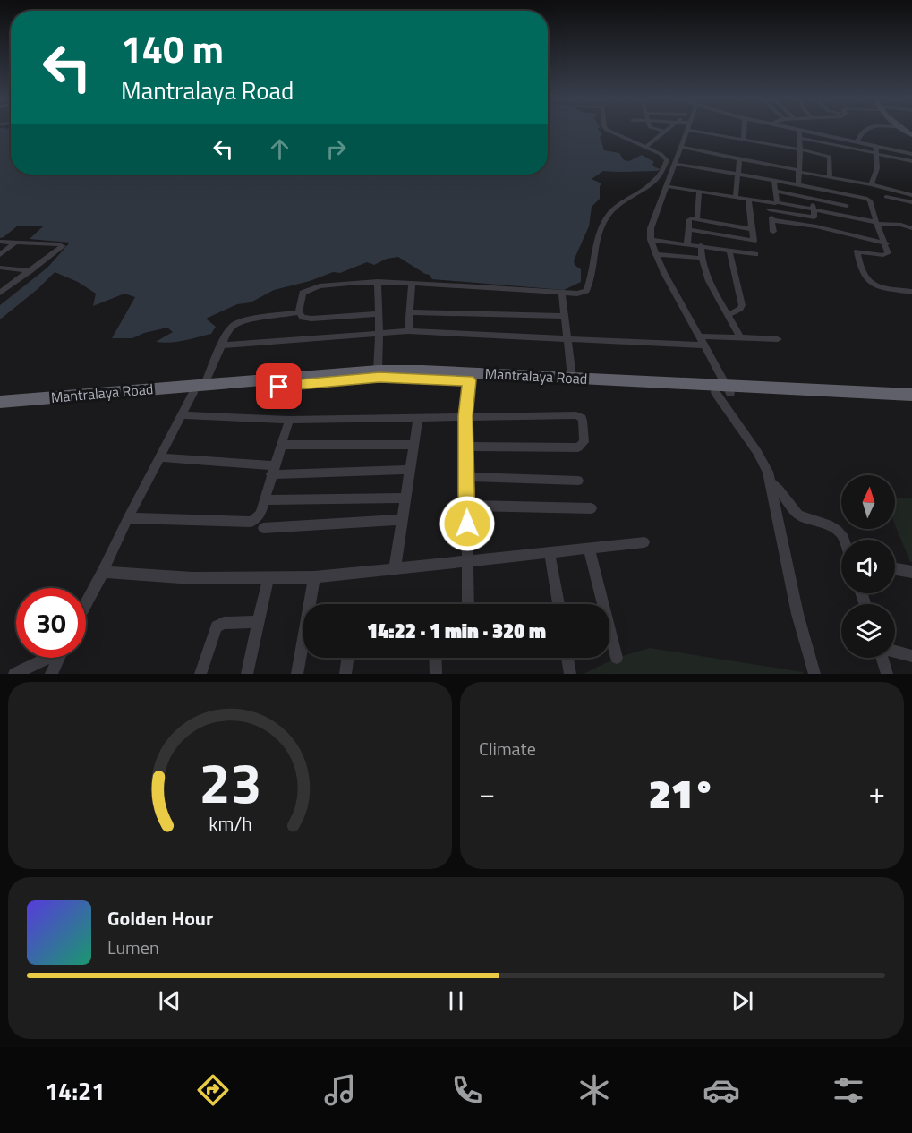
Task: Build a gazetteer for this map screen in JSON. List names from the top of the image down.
{
  "streets": {
    "highway": ["Mantralaya Road"]
  },
  "north": "top",
  "page": {
    "turn": ["140 m", "Mantralaya Road"],
    "limit": "30",
    "trip": "14:22 · 1 min · 320 m",
    "tile": "Climate",
    "heat": ["−", "21°", "+"],
    "song": ["Golden Hour", "Lumen"],
    "tabs": "14:21",
    "gauge": ["23", "km/h"]
  }
}
